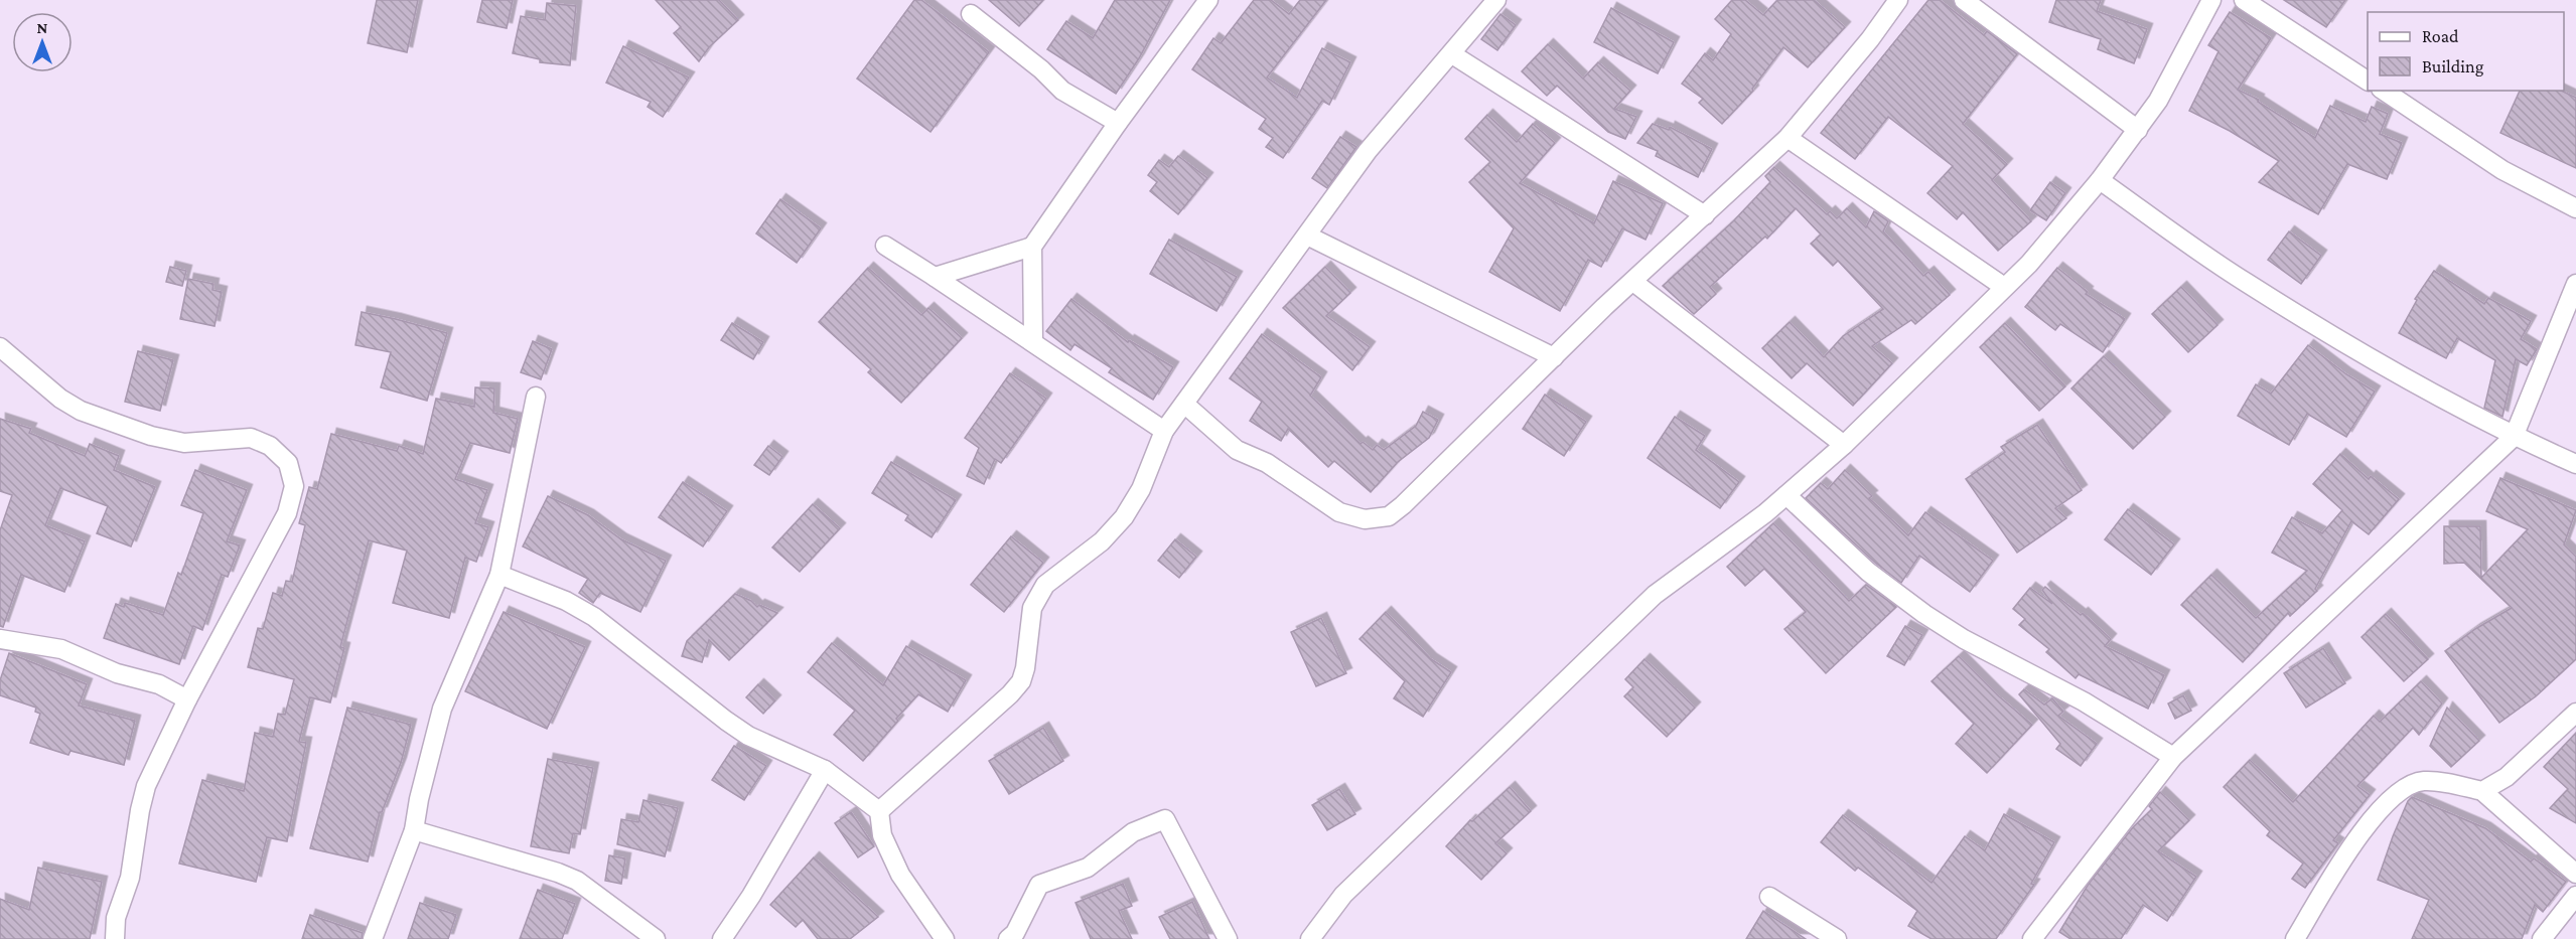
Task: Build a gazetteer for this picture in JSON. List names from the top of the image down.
{
  "legend": ["Road", "Building"],
  "north": "top"
}
